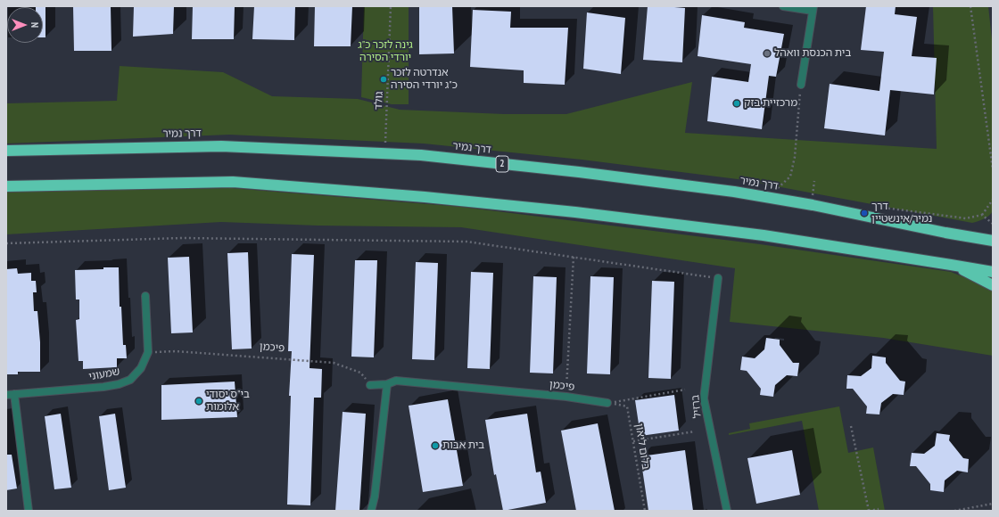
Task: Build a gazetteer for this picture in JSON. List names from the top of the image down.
{
  "streets": {
    "highway": ["דרך נמיר", "2"],
    "street": ["פיכמן", "שמעוני", "ברזיל"],
    "path": ["גולד", "בלום ליאון"]
  },
  "crossings": [
    ["גולד", "דרך נמיר"],
    ["פיכמן", "שמעוני"],
    ["פיכמן", "בלום ליאון"]
  ],
  "parks": ["גינה לזכר כ\"ג יורדי הסירה"],
  "places": [
    "בית הכנסת וואהל",
    "אנדרטה לזכר כ\"ג יורדי הסירה",
    "מרכזיית בזק",
    "דרך נמיר/אינשטיין",
    "בי\"ס יסודי אלומות",
    "בית אבות"
  ],
  "north": "right"
}
